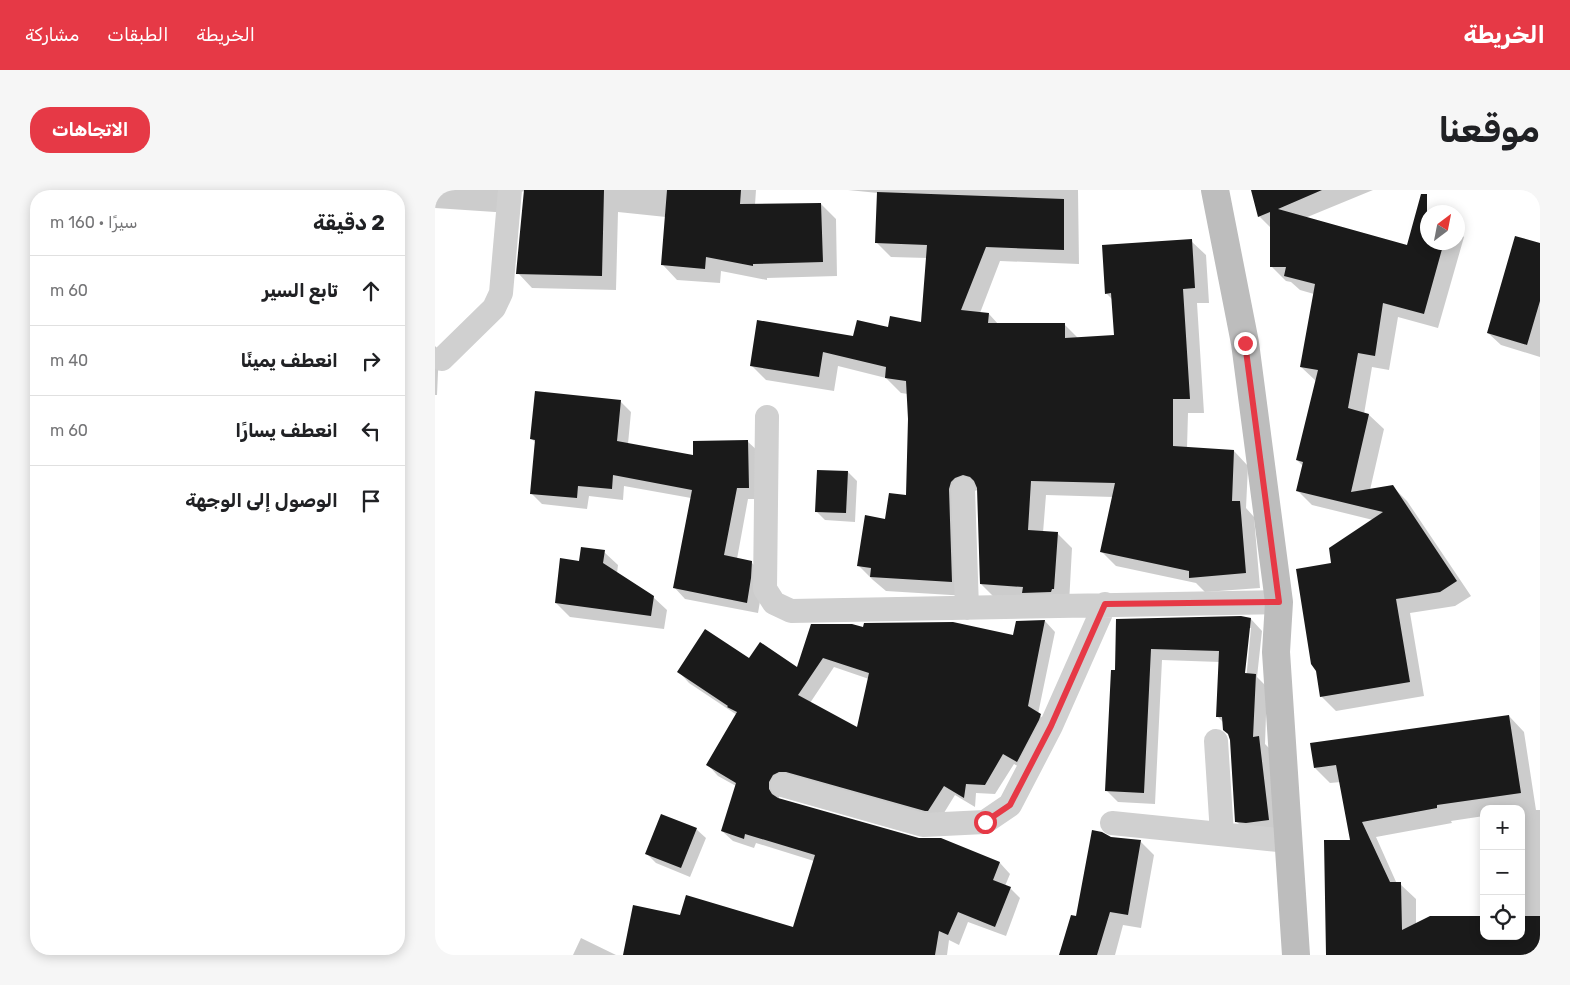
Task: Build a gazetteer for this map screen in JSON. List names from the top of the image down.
{
  "north": "top right",
  "page": {
    "header": "الخريطة",
    "nav": ["الخريطة", "الطبقات", "مشاركة"],
    "buttons": "الاتجاهات",
    "title": "موقعنا",
    "heading": ["2 دقيقة", "سيرًا · 160 m"],
    "list": [
      ["تابع السير", "60 m"],
      ["انعطف يمينًا", "40 m"],
      ["انعطف يسارًا", "60 m"],
      "الوصول إلى الوجهة"
    ],
    "map_buttons": ["+", "−"]
  }
}
